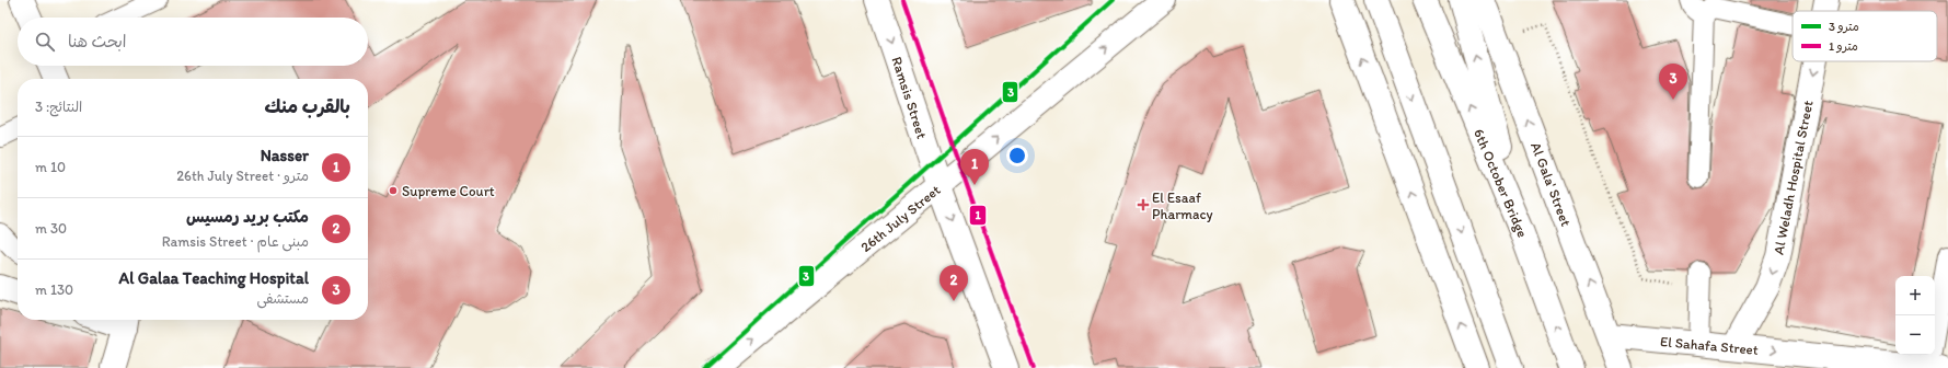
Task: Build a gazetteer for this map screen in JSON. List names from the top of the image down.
{
  "streets": {
    "main road": [
      "Ramsis Street",
      "Al Weladh Hospital Street",
      "6th October Bridge",
      "Al Gala' Street",
      "26th July Street",
      "El Sahafa Street"
    ]
  },
  "crossings": [
    ["Ramsis Street", "26th July Street"],
    ["Al Weladh Hospital Street", "El Sahafa Street"],
    ["Al Gala' Street", "El Sahafa Street"]
  ],
  "one_way": [
    "Ramsis Street",
    "Al Weladh Hospital Street",
    "26th July Street",
    "El Sahafa Street"
  ],
  "places": {
    "other": ["Supreme Court"],
    "health": ["El Esaaf Pharmacy"]
  },
  "lines": ["metro line 3", "metro line 1"],
  "legend": ["مترو 3", "مترو 1"],
  "page": {
    "search": "ابحث هنا",
    "pins": ["3", "1", "2"],
    "heading": ["بالقرب منك", "النتائج: 3"],
    "list": [
      {
        "mark": "1",
        "name": "Nasser",
        "note": "مترو · 26th July Street",
        "value": "10 m"
      },
      {
        "mark": "2",
        "name": "مكتب بريد رمسيس",
        "note": "مبنى عام · Ramsis Street",
        "value": "30 m"
      },
      {
        "mark": "3",
        "name": "Al Galaa Teaching Hospital",
        "note": "مستشفى",
        "value": "130 m"
      }
    ],
    "map_buttons": ["+", "−"]
  }
}
